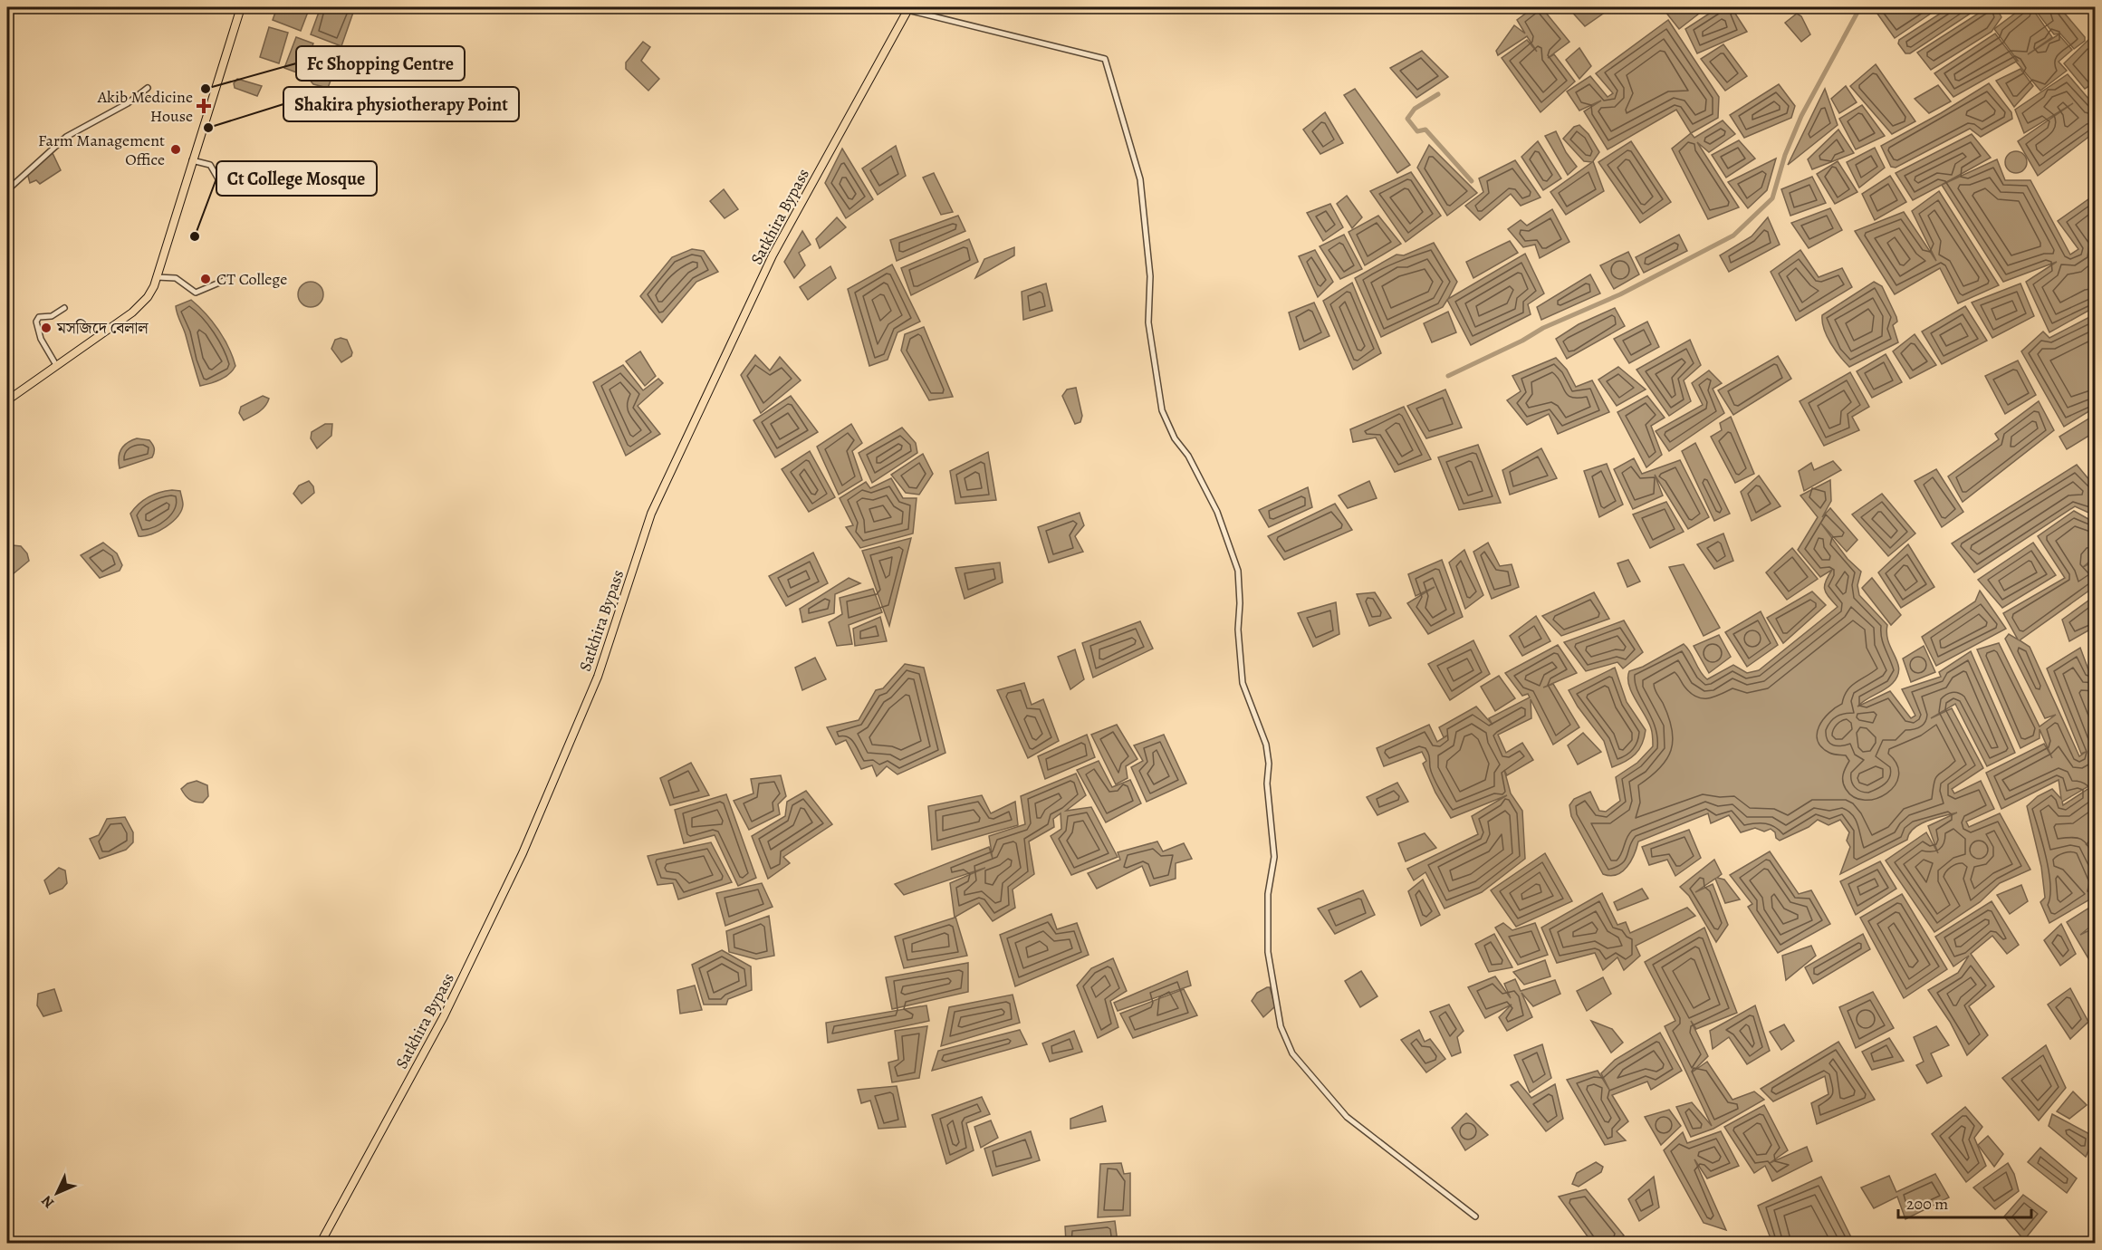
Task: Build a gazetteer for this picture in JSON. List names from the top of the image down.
{
  "streets": {
    "highway": ["Satkhira Bypass"]
  },
  "places": {
    "other": [
      "Fc Shopping Centre",
      "Shakira physiotherapy Point",
      "Farm Management Office",
      "Ct College Mosque",
      "CT College",
      "মসজিদে বেলাল"
    ],
    "health": ["Akib Medicine House"]
  },
  "scale_bar": "200 m",
  "north": "bottom left"
}
